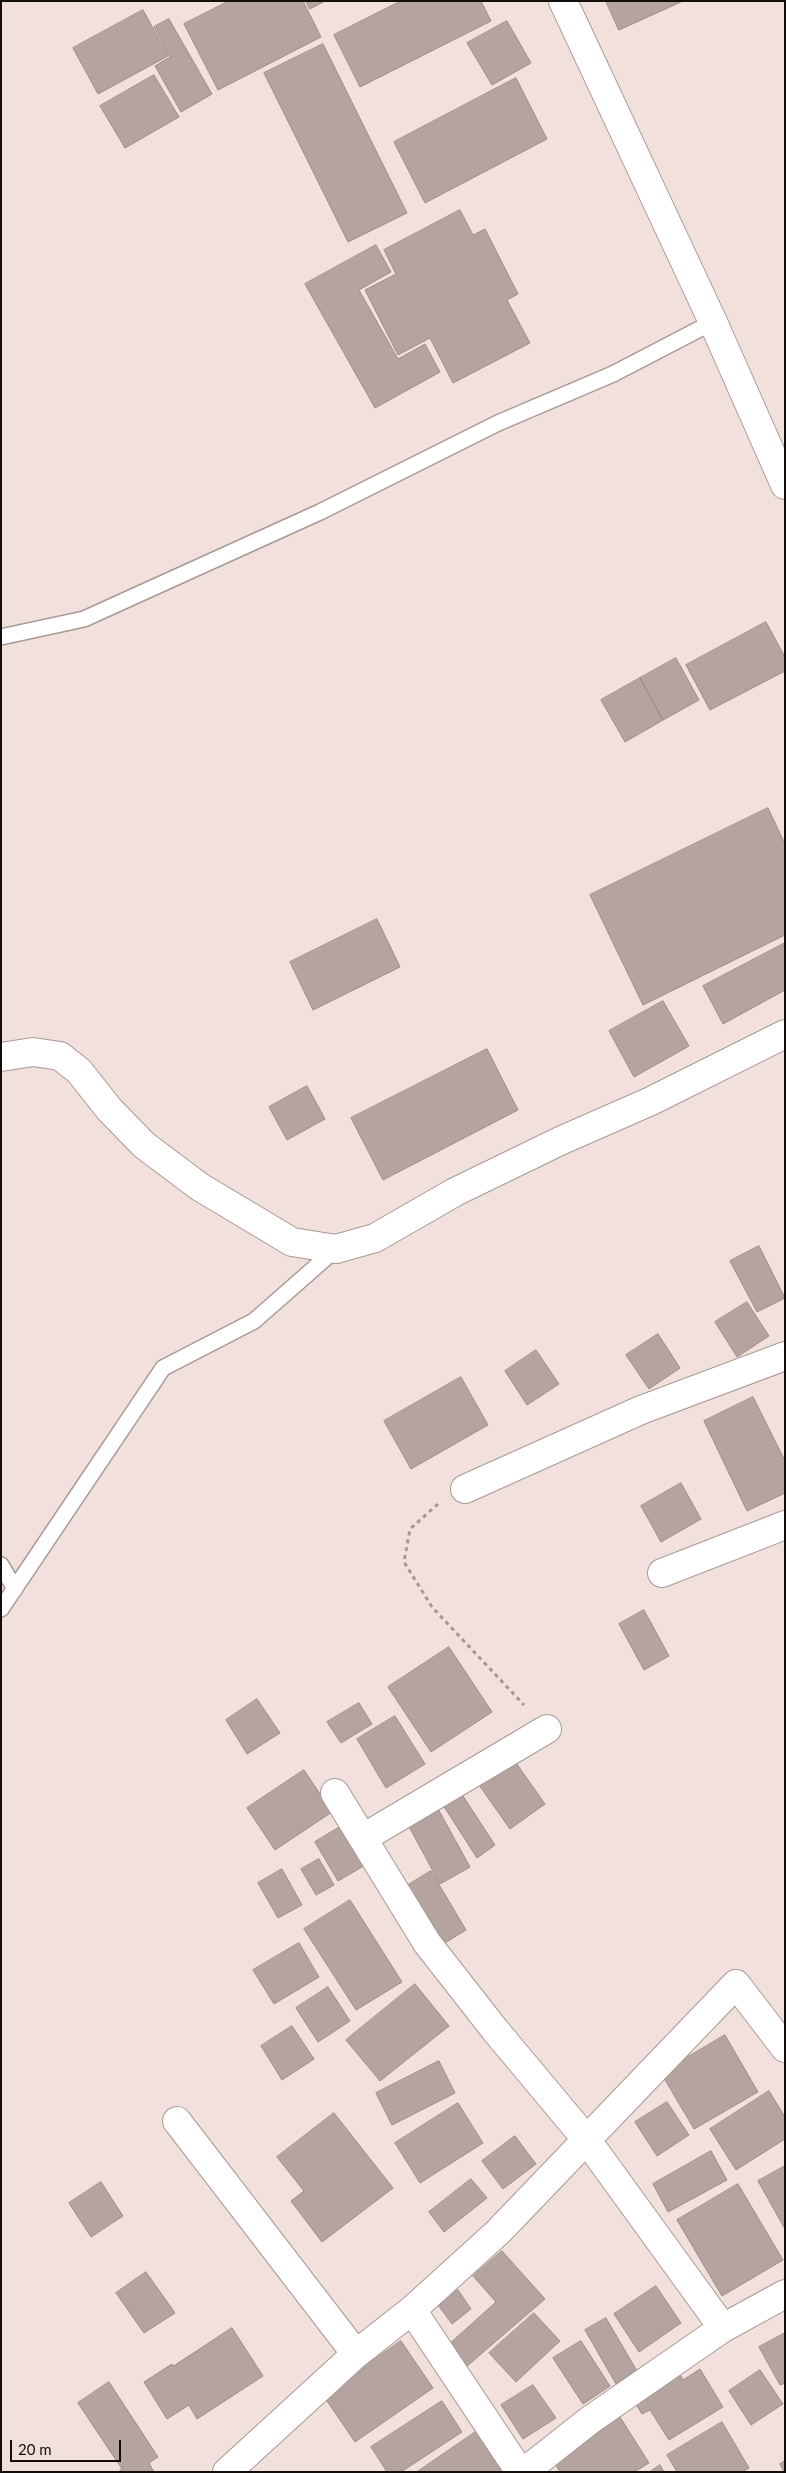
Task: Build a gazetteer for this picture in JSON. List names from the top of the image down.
{
  "scale_bar": "20 m"
}
